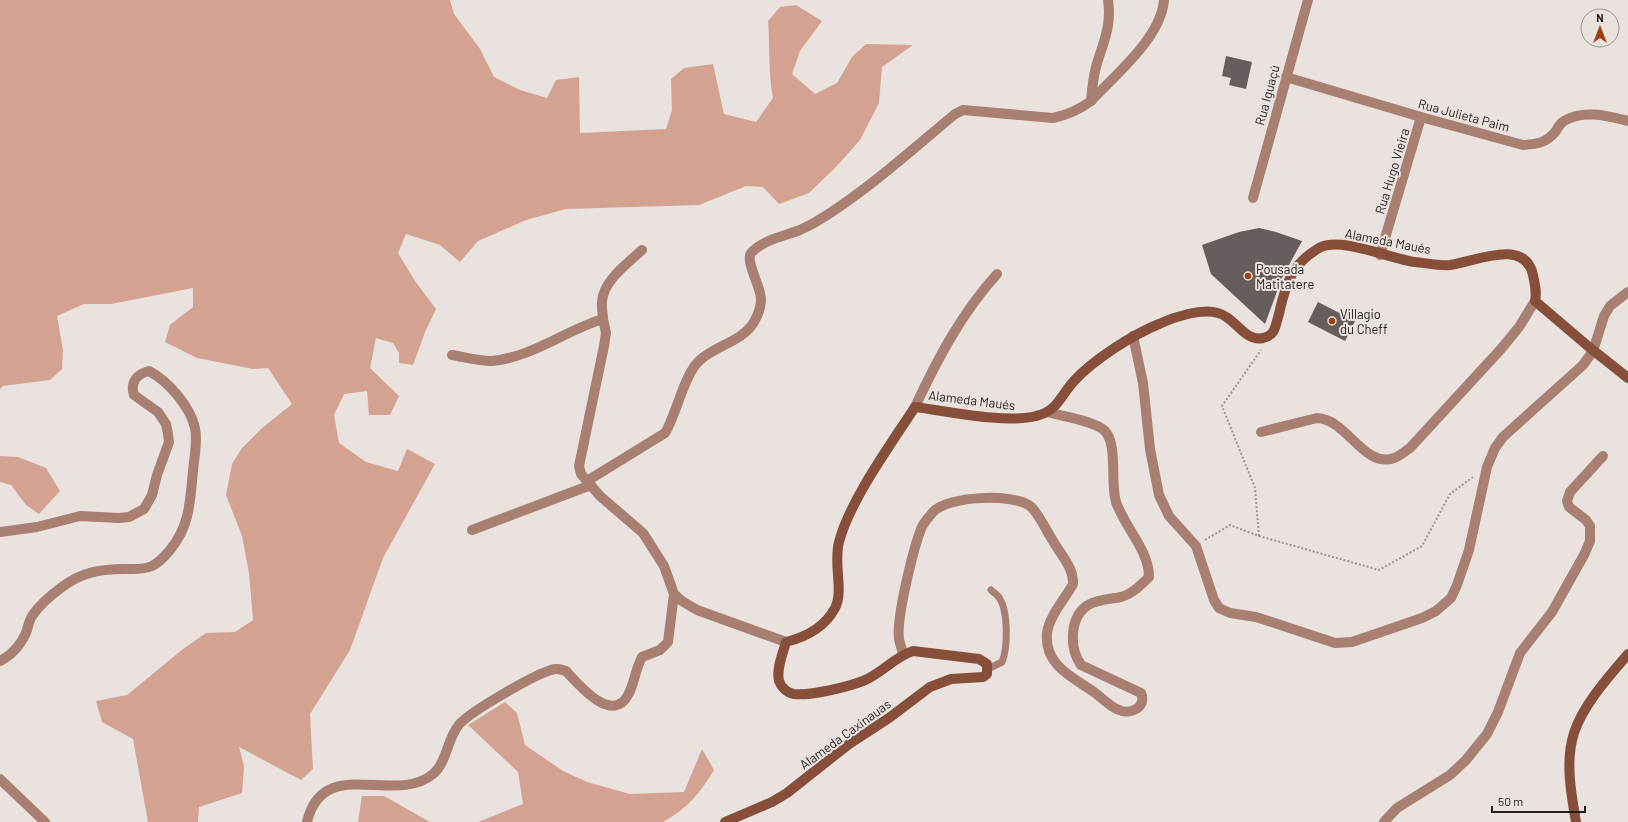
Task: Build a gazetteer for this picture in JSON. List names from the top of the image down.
{
  "streets": {
    "street": [
      "Rua Iguaçú",
      "Rua Julieta Paim",
      "Rua Hugo Vieira",
      "Alameda Maués",
      "Alameda Caxinauas"
    ]
  },
  "crossings": [
    ["Rua Iguaçú", "Rua Julieta Paim"],
    ["Rua Julieta Paim", "Rua Hugo Vieira"],
    ["Rua Hugo Vieira", "Alameda Maués"]
  ],
  "places": ["Pousada Matitatere", "Villagio du Cheff"],
  "scale_bar": "50 m",
  "north": "top"
}
